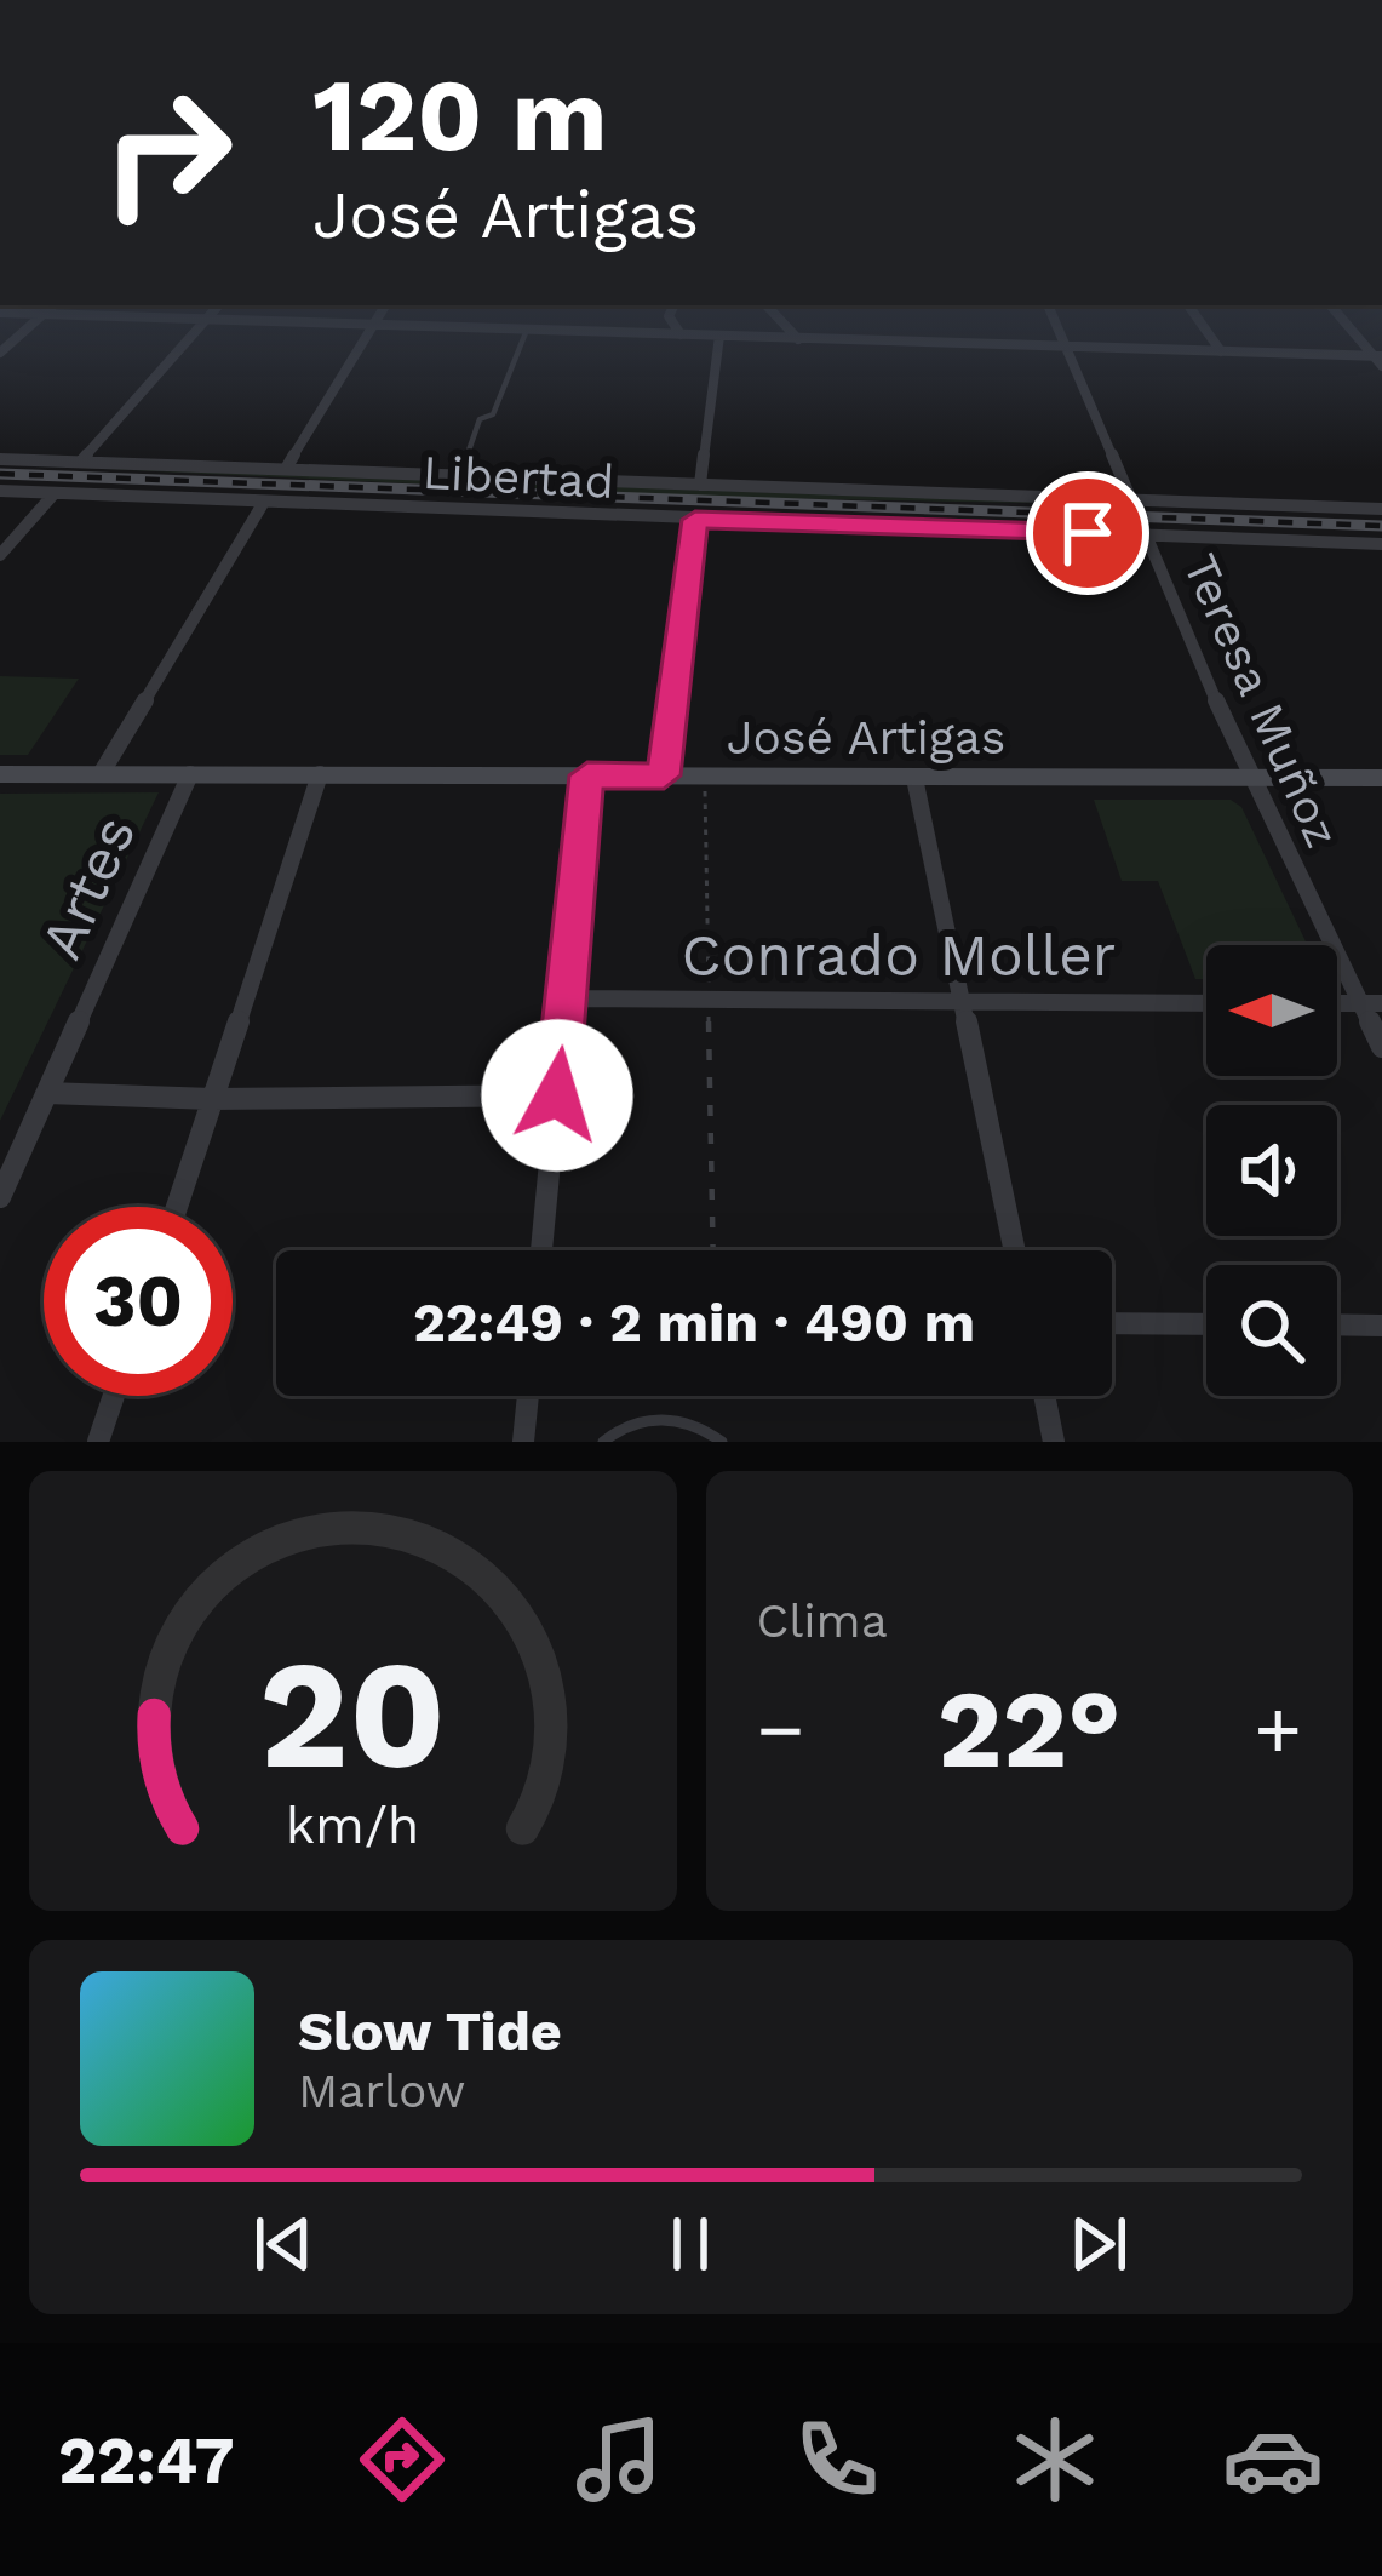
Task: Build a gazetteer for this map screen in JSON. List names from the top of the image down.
{
  "streets": {
    "street": [
      "Libertad",
      "Teresa Muñoz",
      "José Artigas",
      "Artes",
      "Conrado Moller"
    ]
  },
  "crossings": [
    ["Libertad", "Teresa Muñoz"],
    ["Teresa Muñoz", "José Artigas"],
    ["José Artigas", "Artes"]
  ],
  "north": "left",
  "page": {
    "turn": ["120 m", "José Artigas"],
    "limit": "30",
    "trip": "22:49 · 2 min · 490 m",
    "tile": "Clima",
    "heat": ["−", "22°", "+"],
    "song": ["Slow Tide", "Marlow"],
    "tabs": "22:47",
    "gauge": ["20", "km/h"]
  }
}
